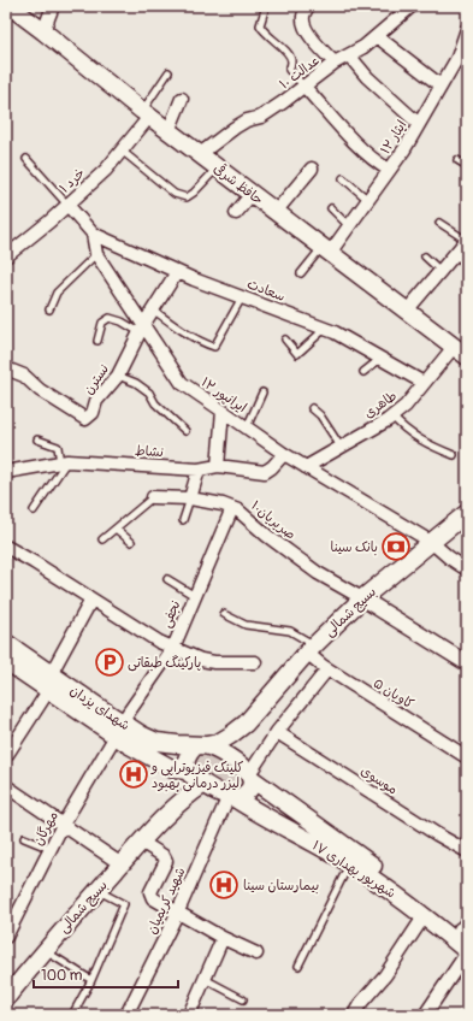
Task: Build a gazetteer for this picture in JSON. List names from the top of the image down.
{
  "streets": {
    "main road": [
      "حافظ شرقی",
      "بسیج شمالی",
      "شهدای یزدان",
      "۱۷ شهریور بهداری"
    ],
    "street": [
      "عدالت ۱۰",
      "ایثار ۱۲",
      "خرد ۱",
      "سعادت",
      "نسترن",
      "ایرانپور ۱۲",
      "طاهری",
      "نشاط",
      "صریریان۱۰",
      "نجفی",
      "کاویان ۵",
      "موسوی",
      "مهرگان",
      "شهید کریمیان"
    ]
  },
  "crossings": [
    ["عدالت ۱۰", "حافظ شرقی"],
    ["ایثار ۱۲", "حافظ شرقی"],
    ["خرد ۱", "حافظ شرقی"],
    ["حافظ شرقی", "طاهری"],
    ["سعادت", "نسترن"],
    ["سعادت", "ایرانپور ۱۲"],
    ["سعادت", "طاهری"],
    ["نسترن", "ایرانپور ۱۲"],
    ["ایرانپور ۱۲", "طاهری"],
    ["ایرانپور ۱۲", "نشاط"],
    ["ایرانپور ۱۲", "بسیج شمالی"],
    ["صریریان۱۰", "بسیج شمالی"],
    ["صریریان۱۰", "نجفی"],
    ["بسیج شمالی", "کاویان ۵"],
    ["بسیج شمالی", "شهدای یزدان"],
    ["بسیج شمالی", "۱۷ شهریور بهداری"],
    ["نجفی", "شهدای یزدان"],
    ["نجفی", "مهرگان"],
    ["شهدای یزدان", "مهرگان"],
    ["شهدای یزدان", "۱۷ شهریور بهداری"],
    ["۱۷ شهریور بهداری", "شهید کریمیان"]
  ],
  "places": {
    "bank": ["بانک سینا"],
    "parking": ["پارکینگ طبقاتی"],
    "hospital": ["کلینک فیزیوتراپی و لیزر درمانی بهبود", "بیمارستان سینا"]
  },
  "scale_bar": "100 m"
}
